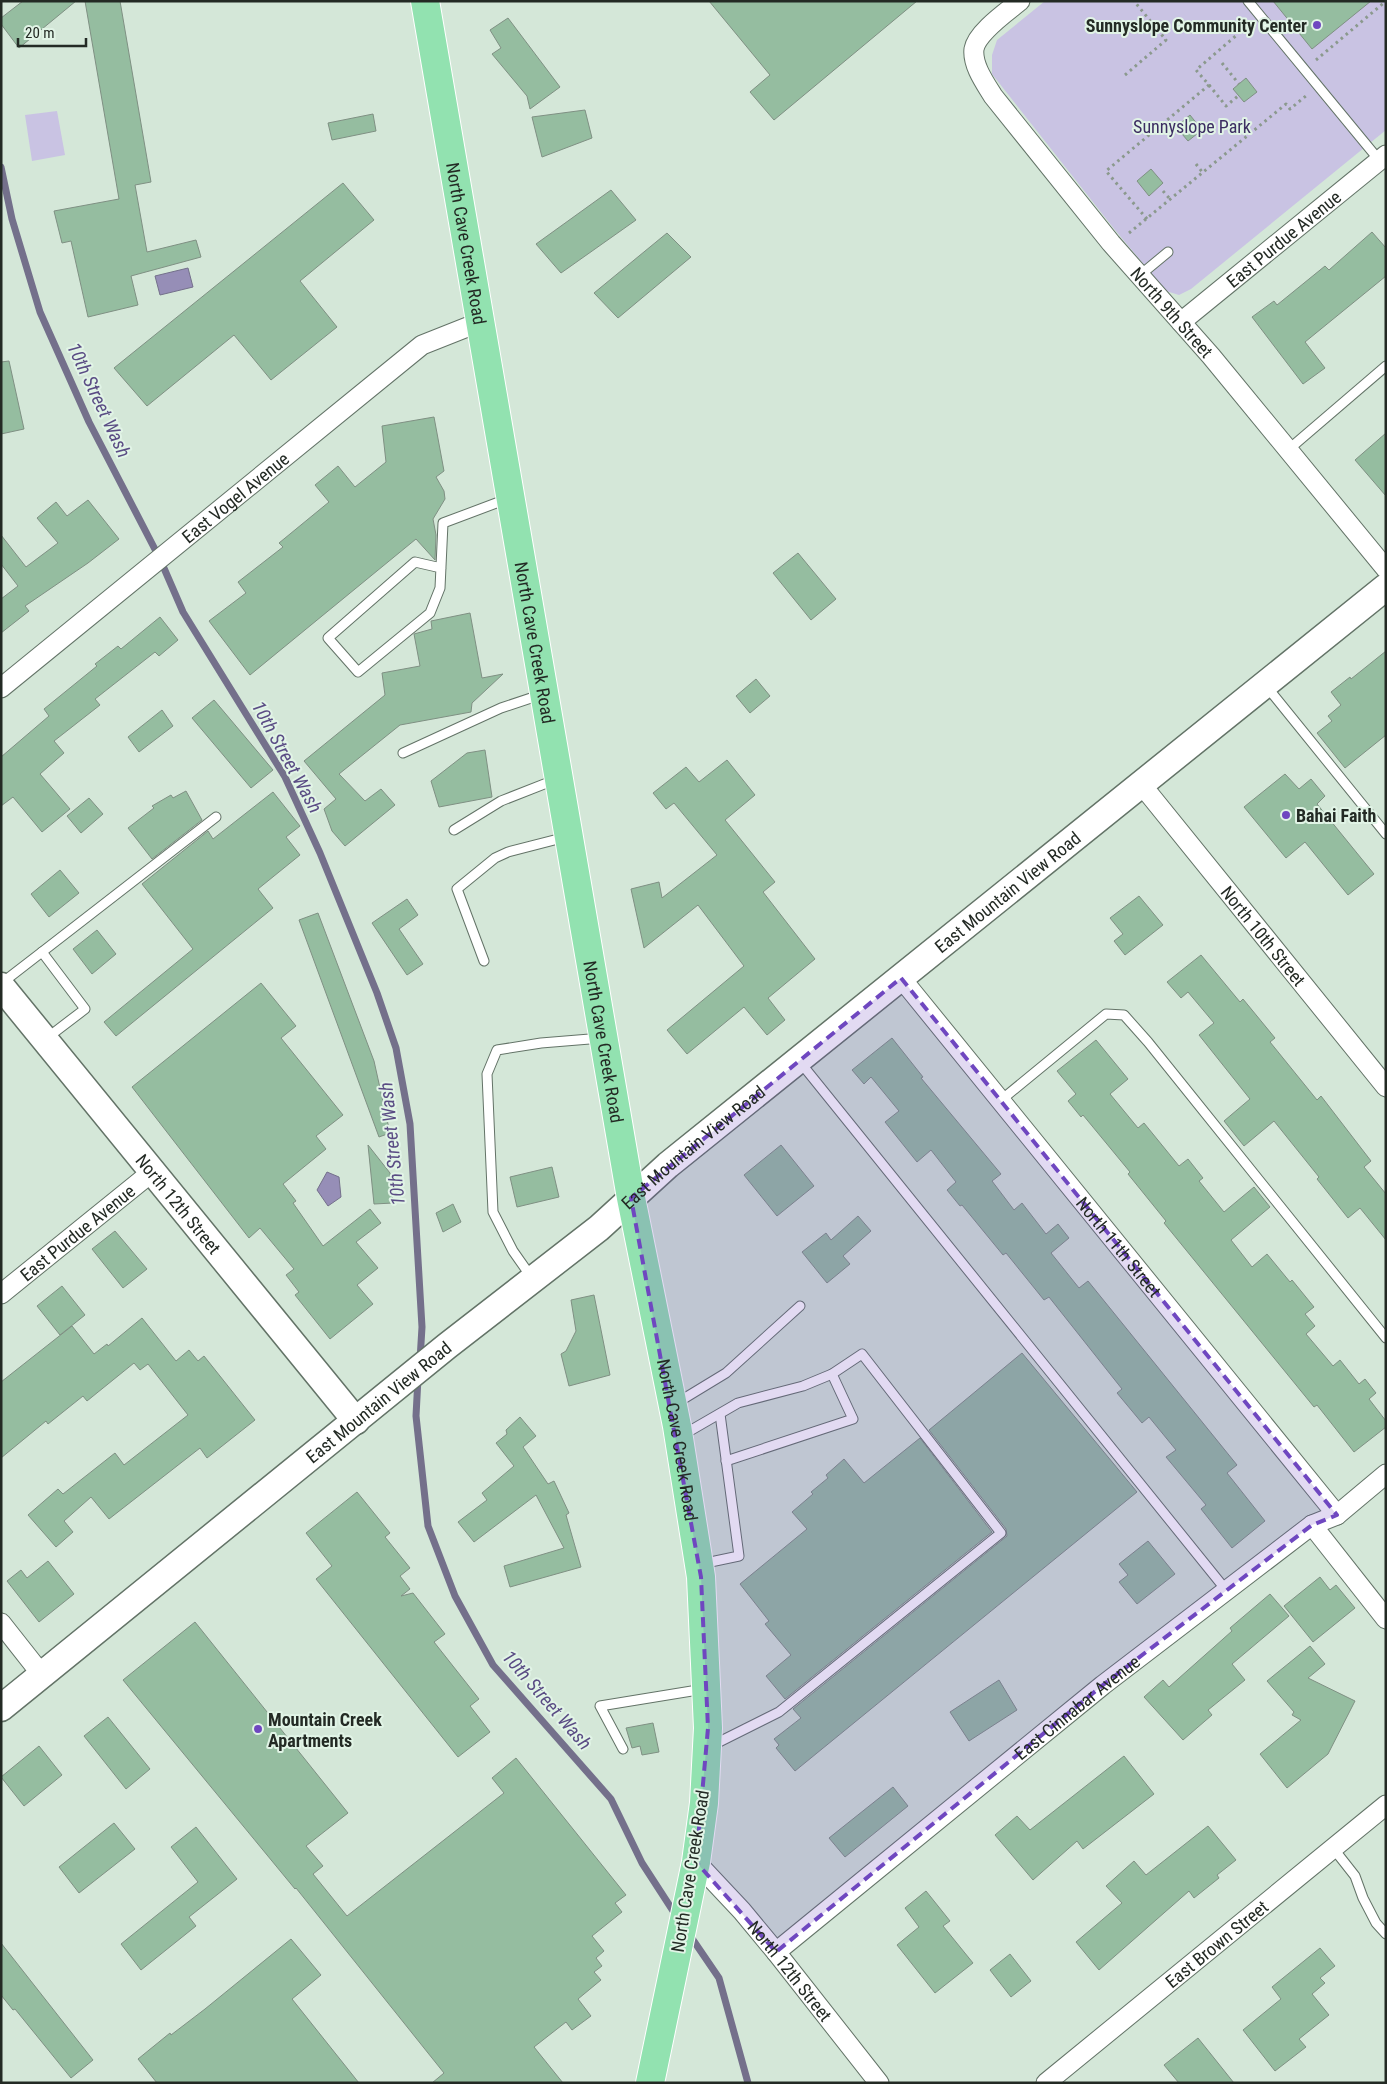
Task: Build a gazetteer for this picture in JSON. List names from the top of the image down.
{
  "streets": {
    "main road": ["North Cave Creek Road"],
    "street": [
      "East Purdue Avenue",
      "North 9th Street",
      "East Vogel Avenue",
      "East Mountain View Road",
      "North 10th Street",
      "North 12th Street",
      "North 11th Street",
      "East Cinnabar Avenue",
      "East Brown Street"
    ]
  },
  "crossings": [
    ["East Purdue Avenue", "North 9th Street"],
    ["East Purdue Avenue", "North 12th Street"],
    ["North Cave Creek Road", "East Vogel Avenue"],
    ["North Cave Creek Road", "East Mountain View Road"],
    ["North Cave Creek Road", "North 12th Street"],
    ["East Mountain View Road", "North 10th Street"],
    ["East Mountain View Road", "North 12th Street"],
    ["East Mountain View Road", "North 11th Street"],
    ["North 12th Street", "East Cinnabar Avenue"],
    ["North 11th Street", "East Cinnabar Avenue"]
  ],
  "water": ["10th Street Wash"],
  "parks": ["Sunnyslope Park"],
  "places": ["Sunnyslope Community Center", "Bahai Faith", "Mountain Creek Apartments"],
  "scale_bar": "20 m"
}
